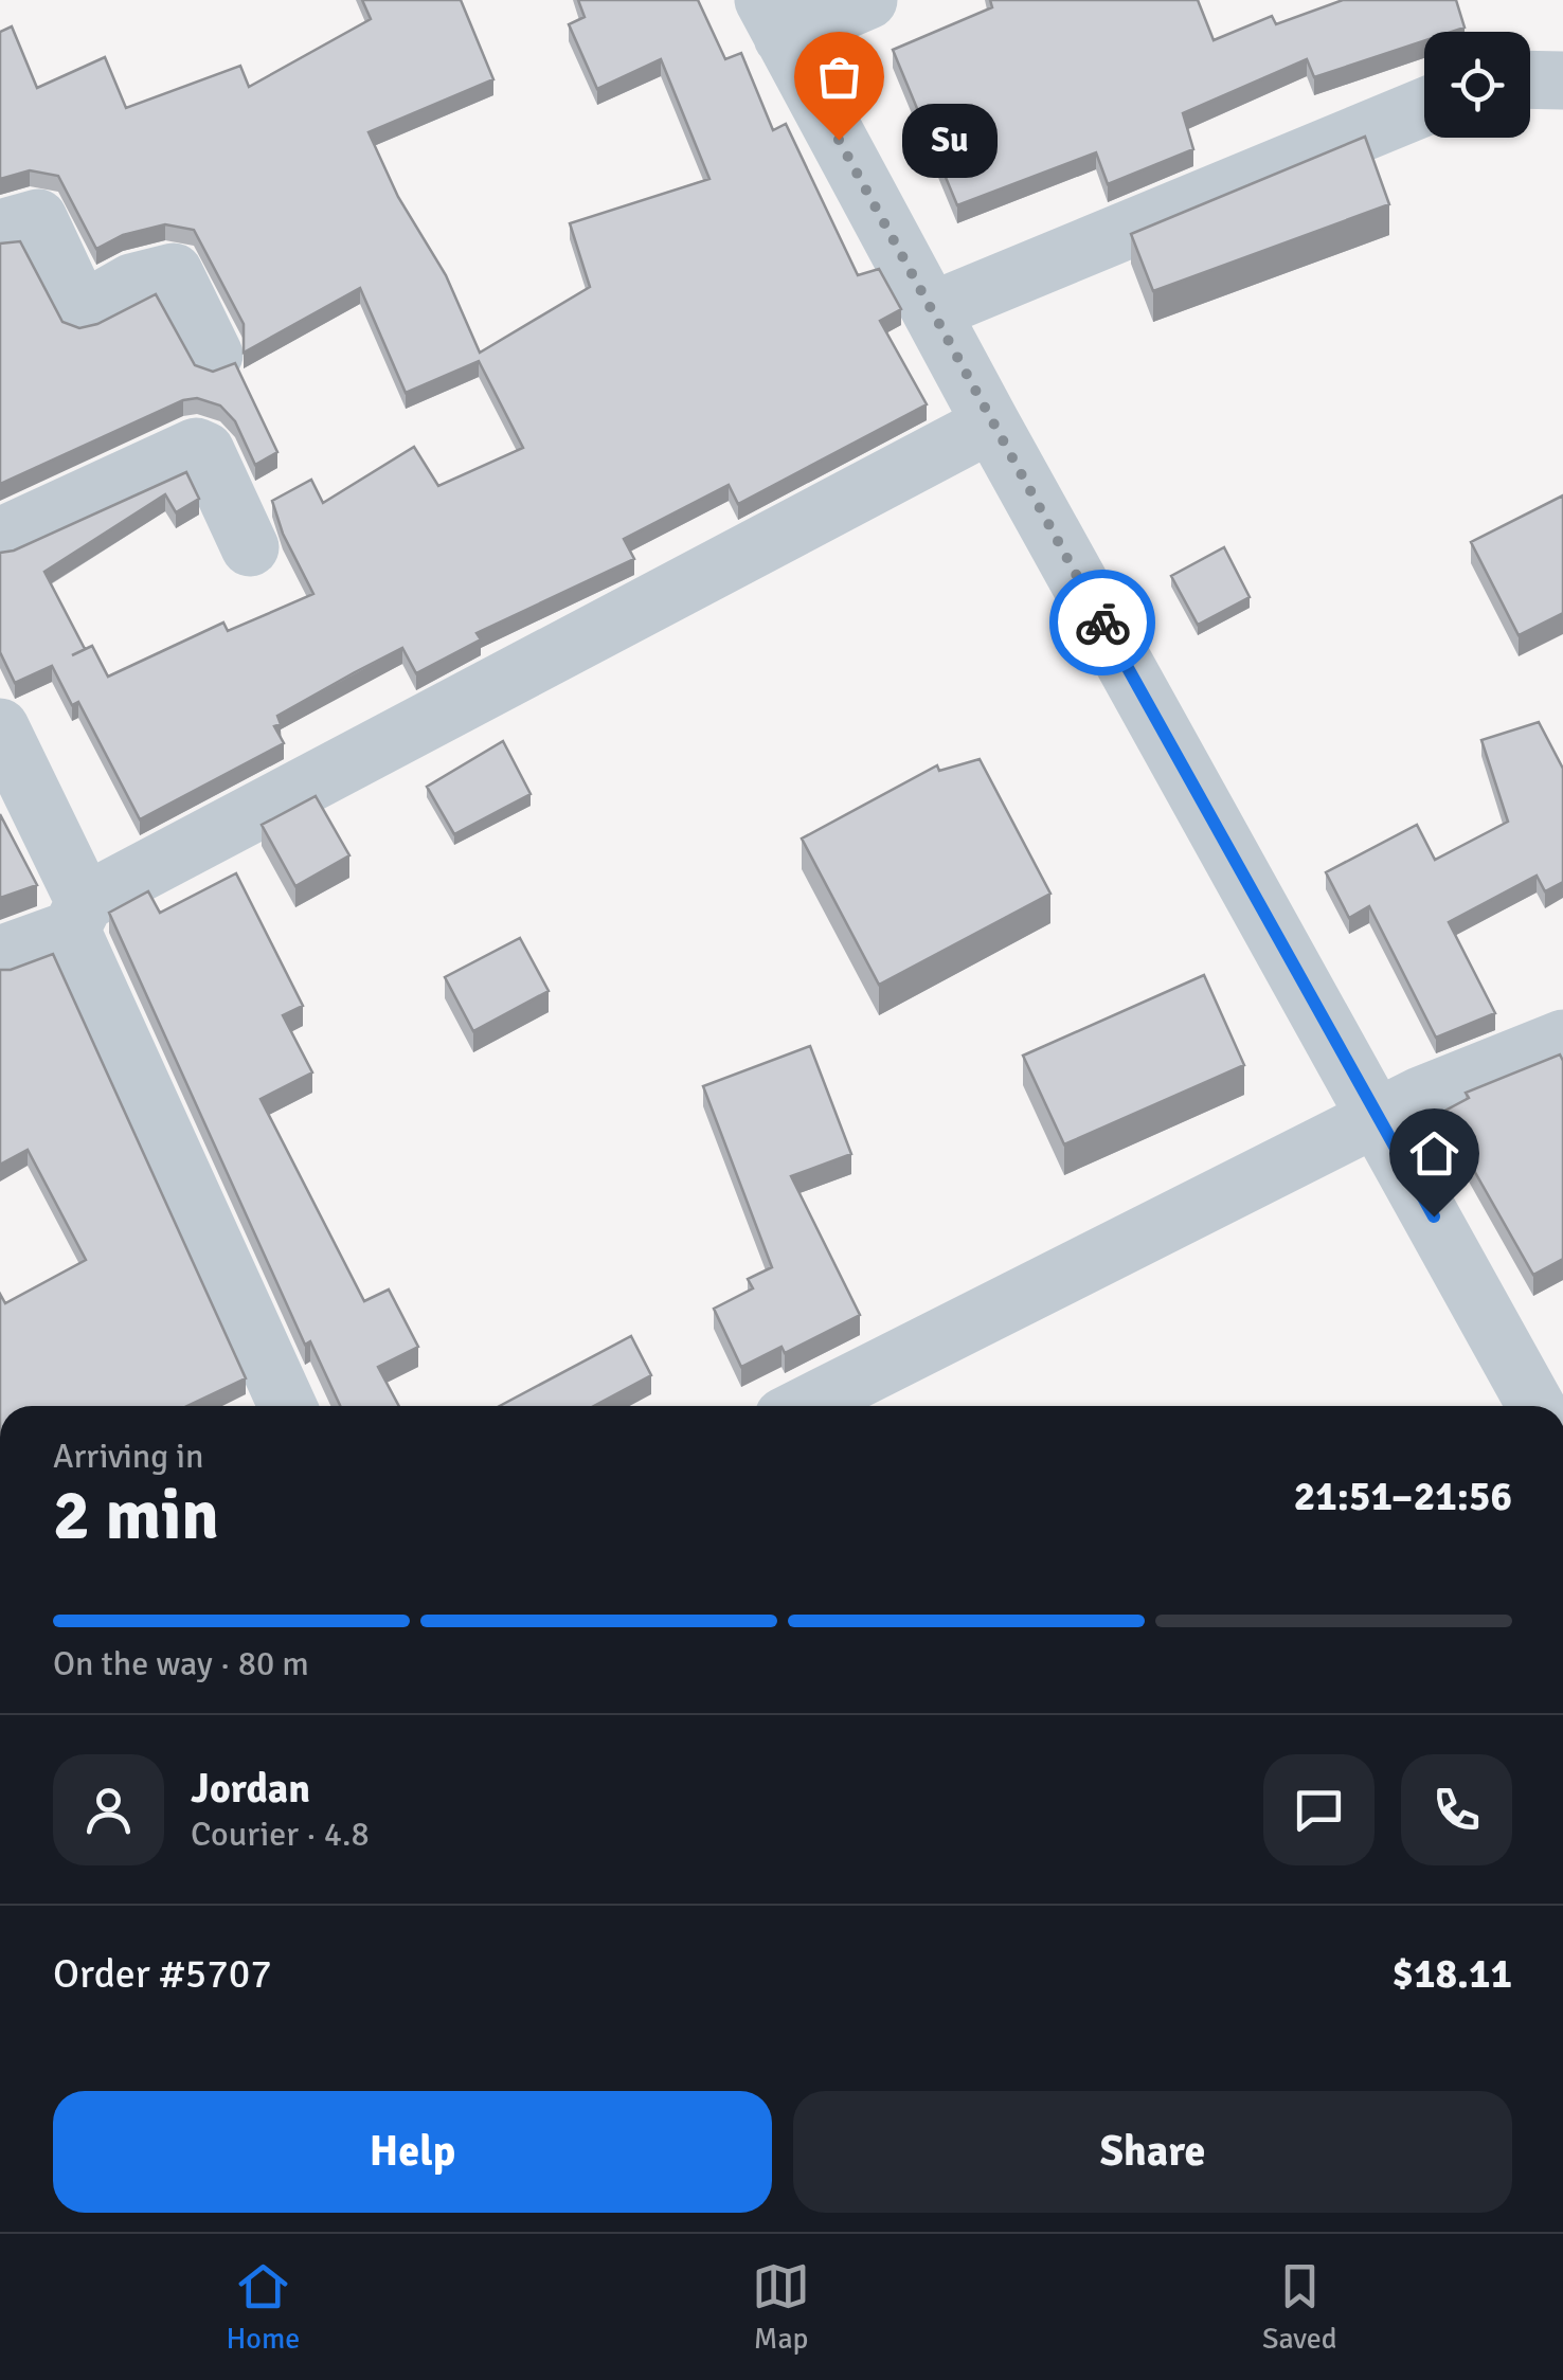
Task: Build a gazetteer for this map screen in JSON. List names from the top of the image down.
{
  "places": ["Su"],
  "page": {
    "bubble": "Su",
    "heading": ["2 min", "Arriving in", "21:51–21:56"],
    "panel": [
      "Jordan",
      "Courier · 4.8",
      "Order #5707",
      "$18.11"
    ],
    "bar": "On the way · 80 m",
    "buttons": ["Help", "Share"],
    "tabs": ["Home", "Map", "Saved"]
  }
}
